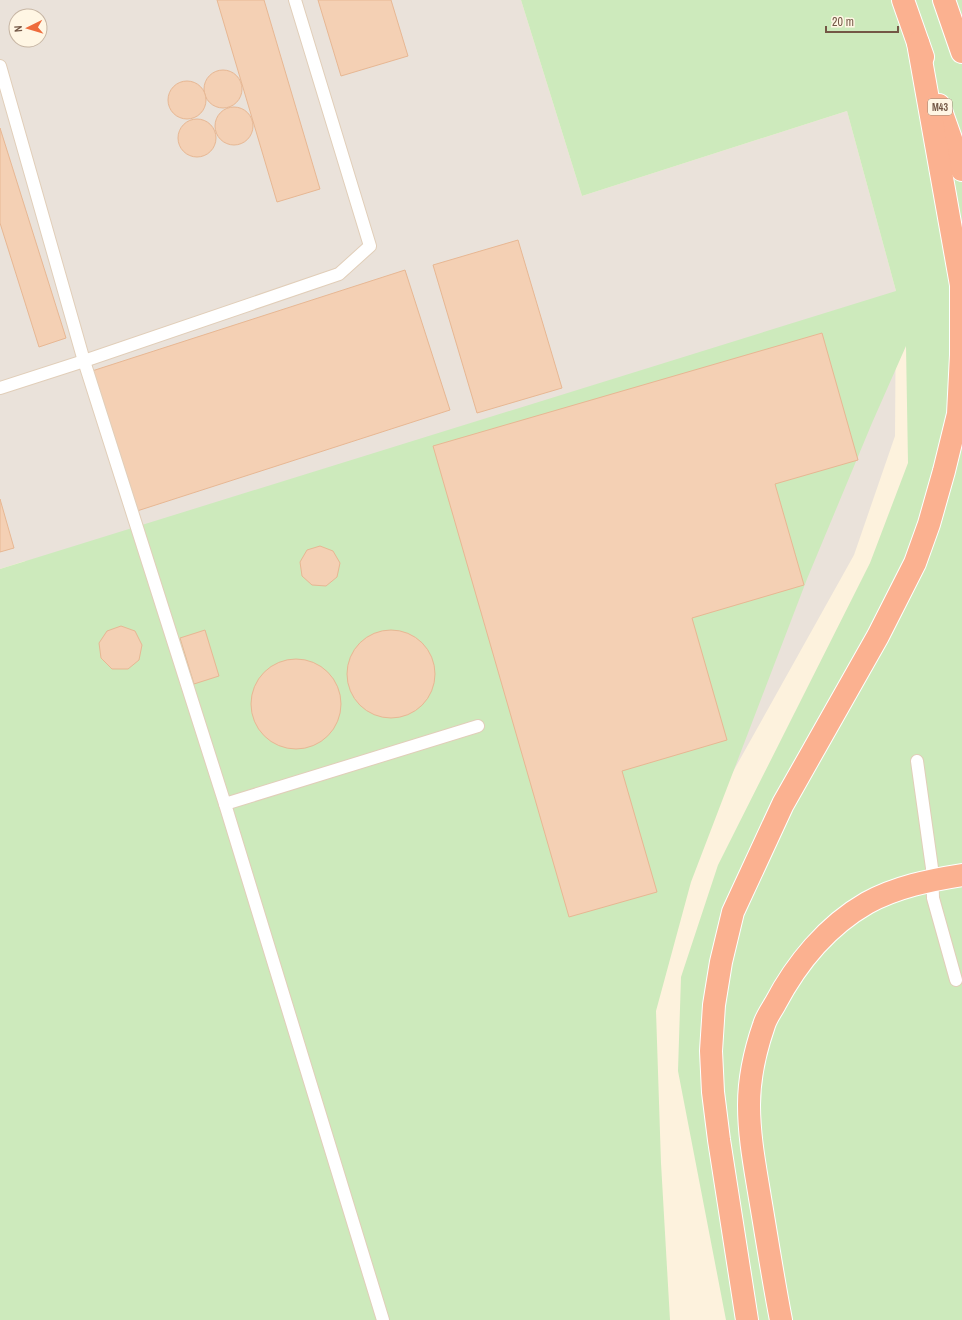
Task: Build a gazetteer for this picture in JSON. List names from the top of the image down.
{
  "streets": {
    "highway": ["M43"]
  },
  "scale_bar": "20 m",
  "north": "left"
}
